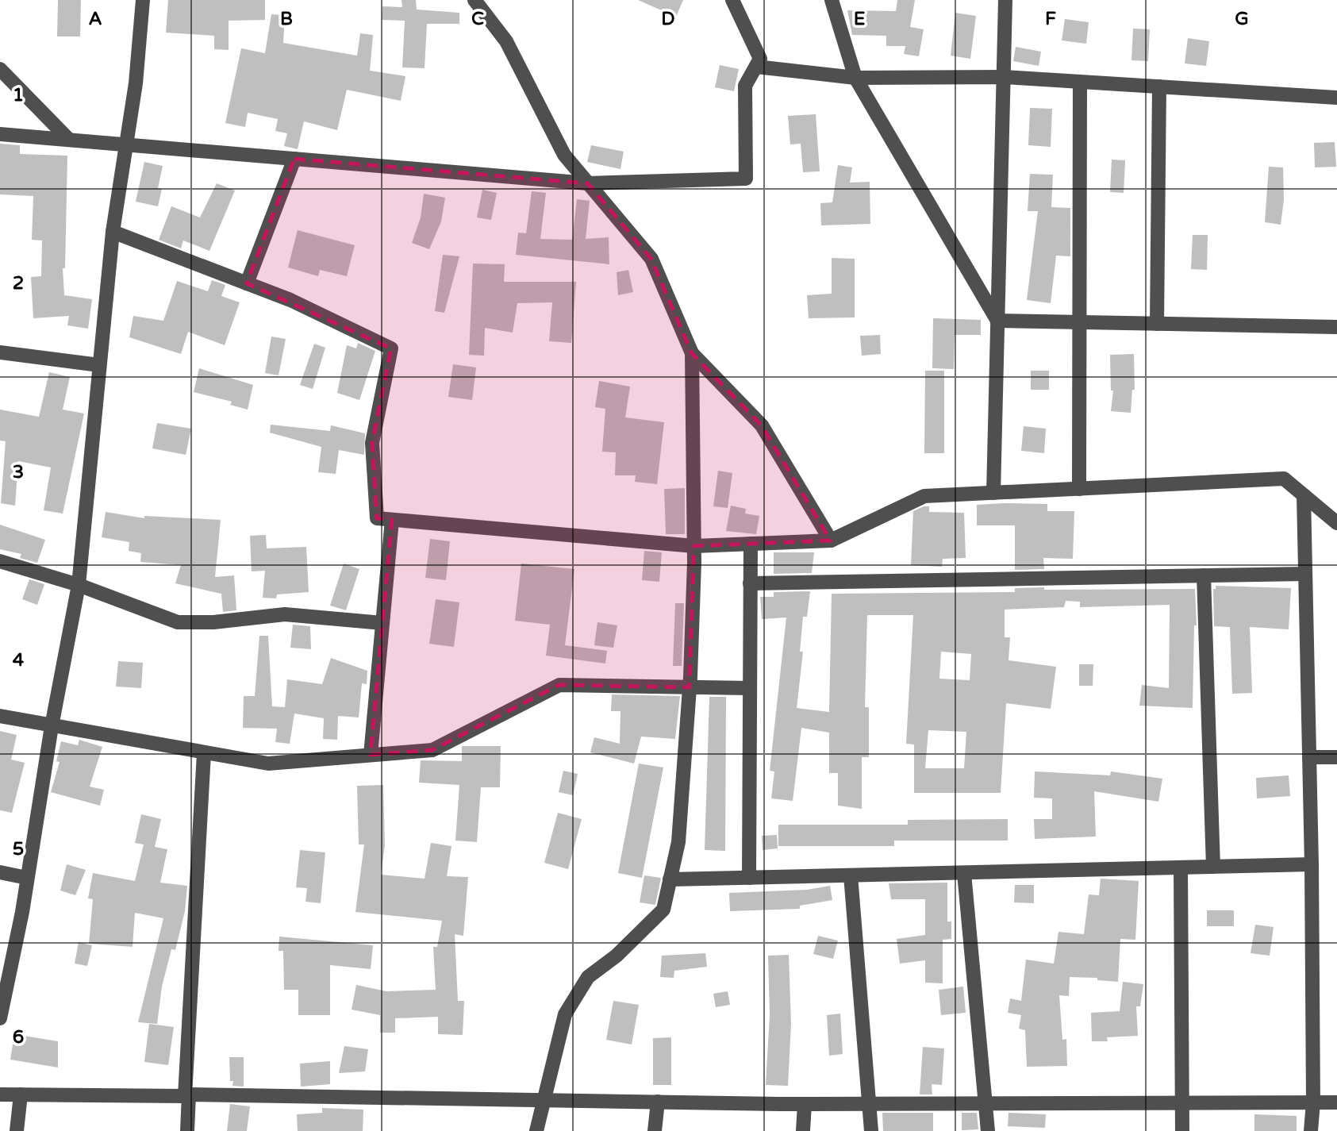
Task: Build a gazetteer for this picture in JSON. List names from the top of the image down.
{
  "grid": {
    "columns": [
      "A",
      "B",
      "C",
      "D",
      "E",
      "F",
      "G"
    ],
    "rows": [
      "1",
      "2",
      "3",
      "4",
      "5",
      "6"
    ]
  }
}
